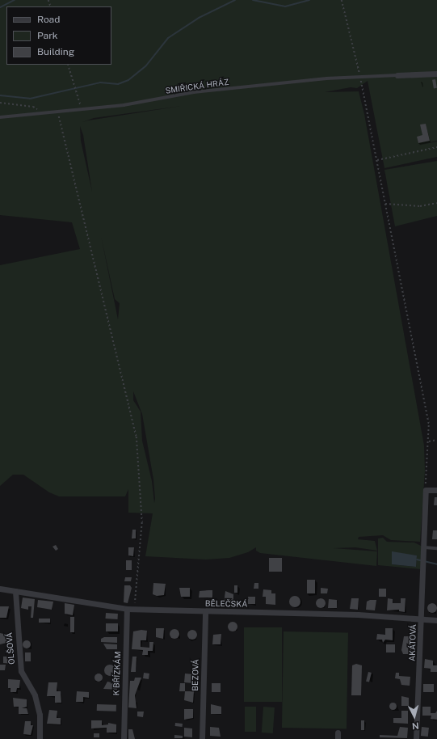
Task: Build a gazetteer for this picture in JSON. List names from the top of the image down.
{
  "streets": {
    "street": [
      "BĚLEČSKÁ",
      "AKÁTOVÁ",
      "OLŠOVÁ",
      "K BŘÍZKÁM",
      "BEZOVÁ"
    ],
    "lane": ["SMIŘICKÁ HRÁZ"]
  },
  "crossings": [
    ["BĚLEČSKÁ", "AKÁTOVÁ"],
    ["BĚLEČSKÁ", "OLŠOVÁ"],
    ["BĚLEČSKÁ", "K BŘÍZKÁM"],
    ["BĚLEČSKÁ", "BEZOVÁ"]
  ],
  "legend": ["Road", "Park", "Building"],
  "north": "bottom"
}
